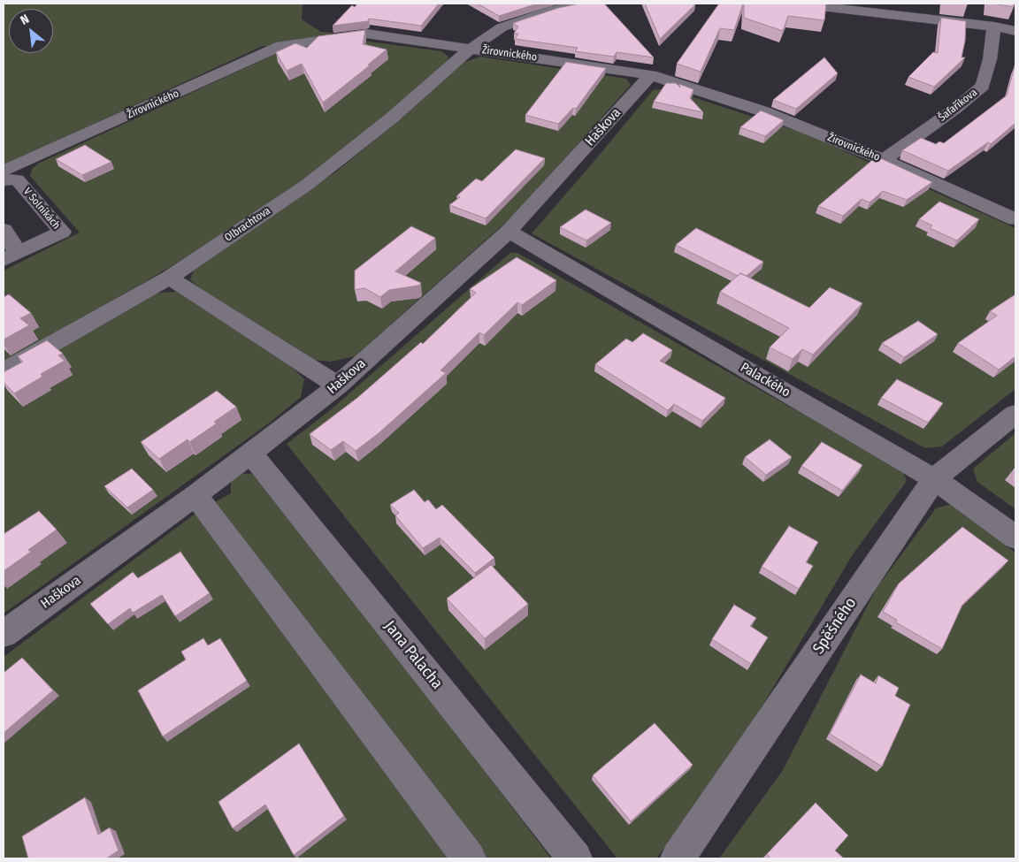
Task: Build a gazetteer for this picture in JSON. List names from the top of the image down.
{
  "streets": {
    "street": [
      "Žirovnického",
      "Šafaříkova",
      "Haškova",
      "V Solníkách",
      "Olbrachtova",
      "Palackého",
      "Spěšného",
      "Jana Palacha"
    ]
  },
  "crossings": [
    ["Žirovnického", "Šafaříkova"],
    ["Žirovnického", "Haškova"],
    ["Žirovnického", "Olbrachtova"],
    ["Haškova", "Palackého"],
    ["Haškova", "Jana Palacha"],
    ["Palackého", "Spěšného"]
  ],
  "north": "top left"
}
